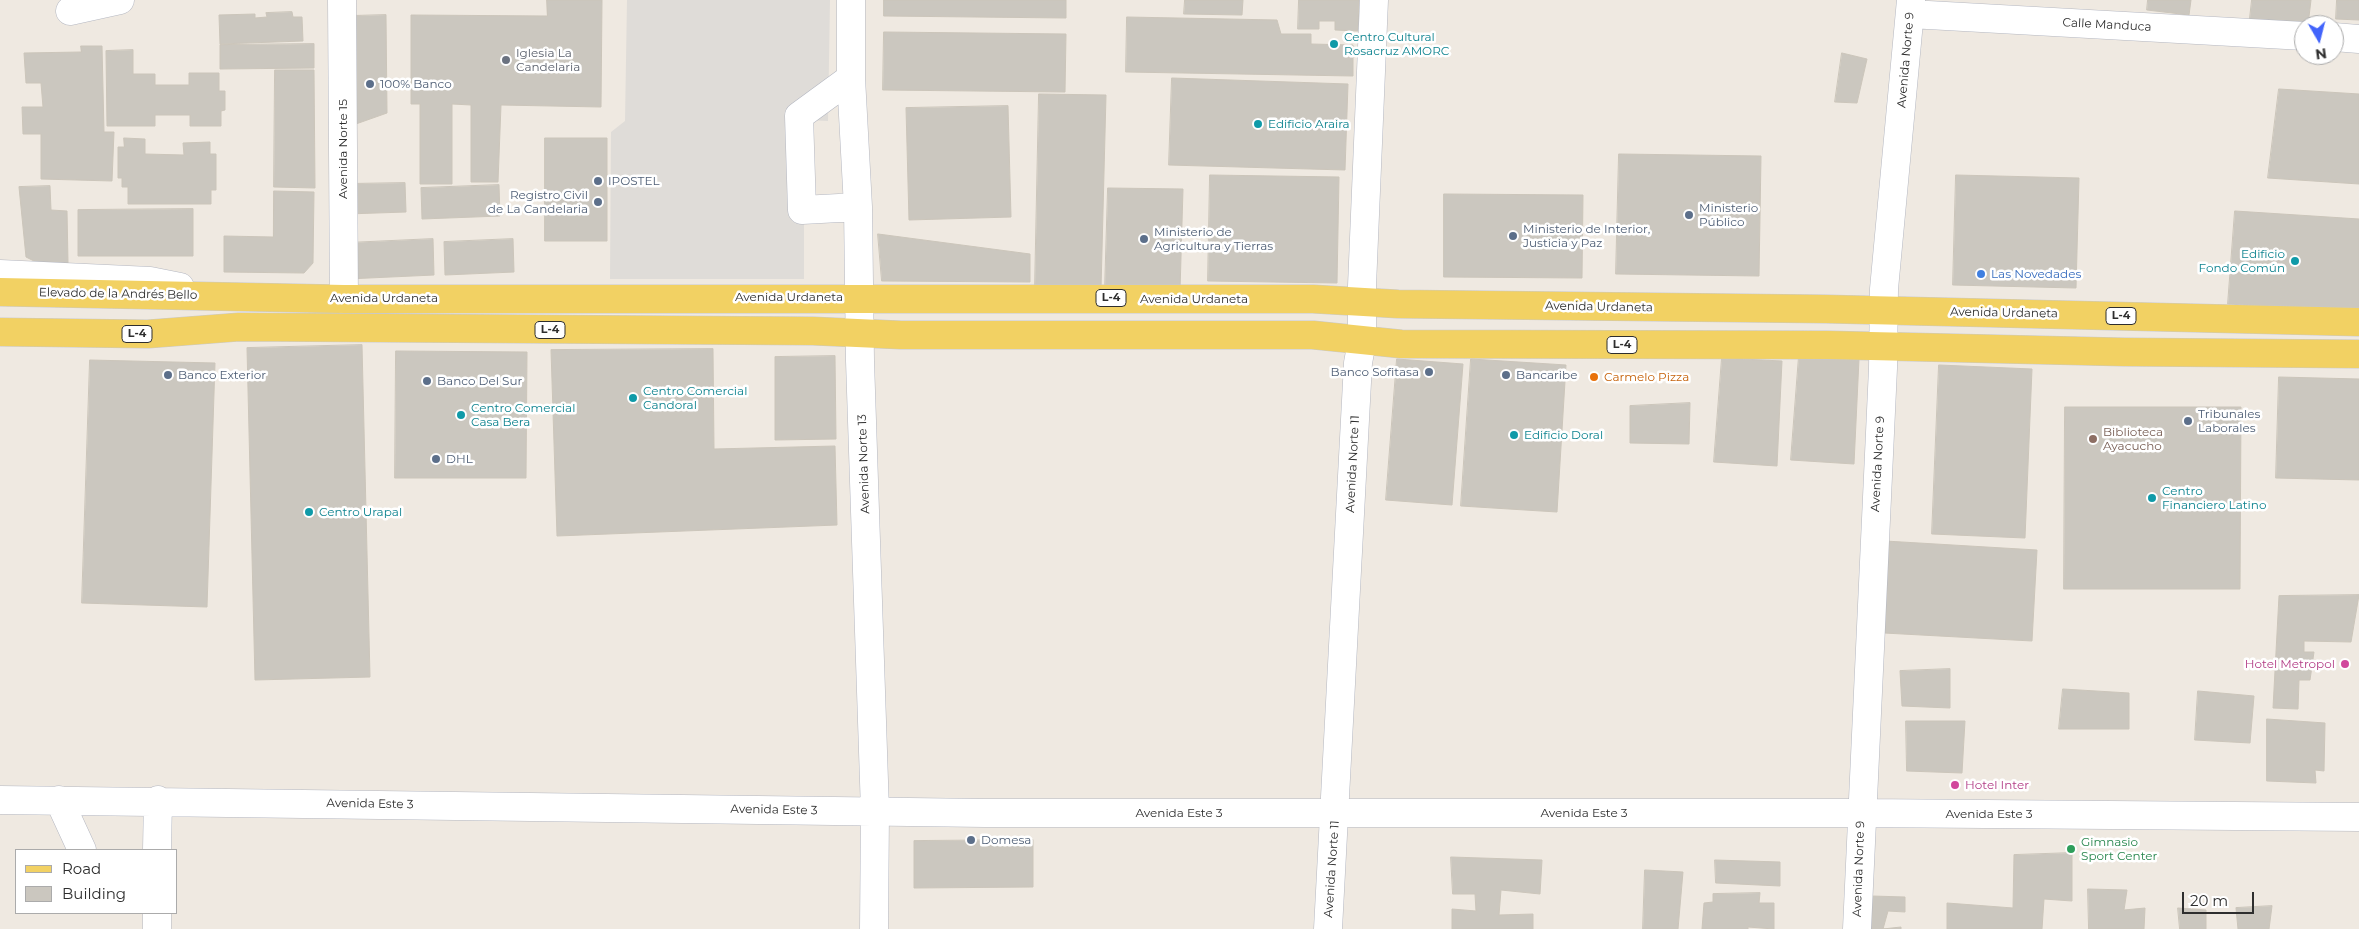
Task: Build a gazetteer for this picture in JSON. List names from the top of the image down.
{
  "streets": {
    "main road": ["Elevado de la Andrés Bello", "Avenida Urdaneta", "L-4"],
    "street": [
      "Calle Manduca",
      "Avenida Norte 9",
      "Avenida Norte 15",
      "Avenida Norte 13",
      "Avenida Norte 11",
      "Avenida Este 3"
    ]
  },
  "crossings": [
    ["Calle Manduca", "Avenida Norte 9"],
    ["Avenida Norte 9", "Avenida Urdaneta"],
    ["Avenida Norte 9", "L-4"],
    ["Avenida Norte 9", "Avenida Este 3"],
    ["Avenida Norte 15", "Avenida Urdaneta"],
    ["Elevado de la Andrés Bello", "Avenida Urdaneta"],
    ["Elevado de la Andrés Bello", "L-4"],
    ["Avenida Urdaneta", "Avenida Norte 13"],
    ["Avenida Urdaneta", "Avenida Norte 11"],
    ["L-4", "Avenida Norte 13"],
    ["L-4", "Avenida Norte 11"],
    ["Avenida Norte 13", "Avenida Este 3"],
    ["Avenida Norte 11", "Avenida Este 3"]
  ],
  "places": [
    "Centro Cultural Rosacruz AMORC",
    "Iglesia La Candelaria",
    "100% Banco",
    "Edificio Araira",
    "IPOSTEL",
    "Registro Civil de La Candelaria",
    "Ministerio Público",
    "Ministerio de Interior, Justicia y Paz",
    "Ministerio de Agricultura y Tierras",
    "Edificio Fondo Común",
    "Las Novedades",
    "Banco Sofitasa",
    "Banco Exterior",
    "Bancaribe",
    "Carmelo Pizza",
    "Banco Del Sur",
    "Centro Comercial Candoral",
    "Centro Comercial Casa Bera",
    "Tribunales Laborales",
    "Edificio Doral",
    "Biblioteca Ayacucho",
    "DHL",
    "Centro Financiero Latino",
    "Centro Urapal",
    "Hotel Metropol",
    "Hotel Inter",
    "Domesa",
    "Gimnasio Sport Center"
  ],
  "legend": ["Road", "Building"],
  "scale_bar": "20 m",
  "north": "bottom"
}
